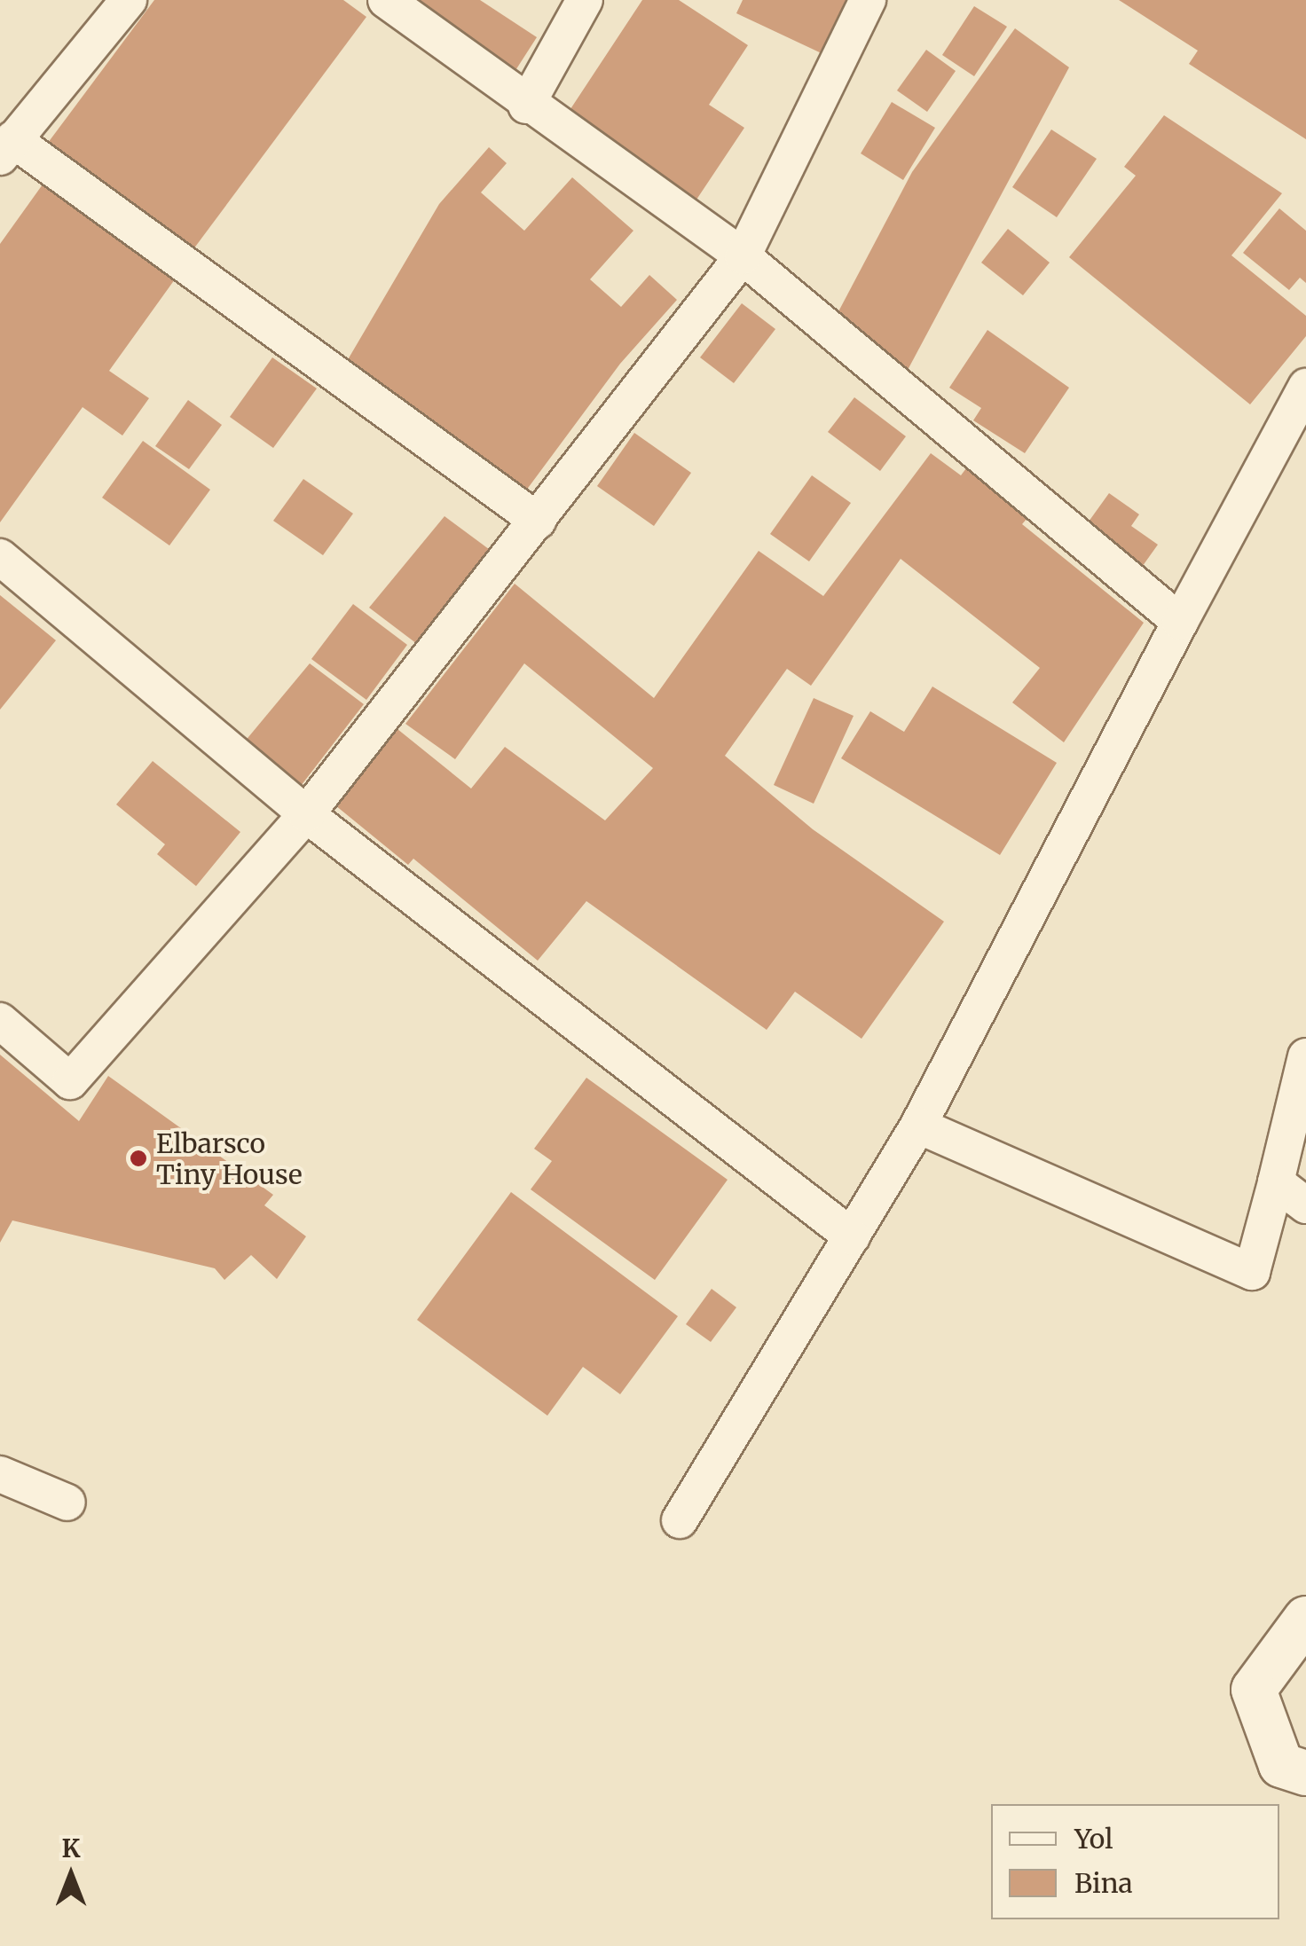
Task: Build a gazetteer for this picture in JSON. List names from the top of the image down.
{
  "places": ["Elbarsco Tiny House"],
  "legend": ["Yol", "Bina"],
  "north": "top"
}
